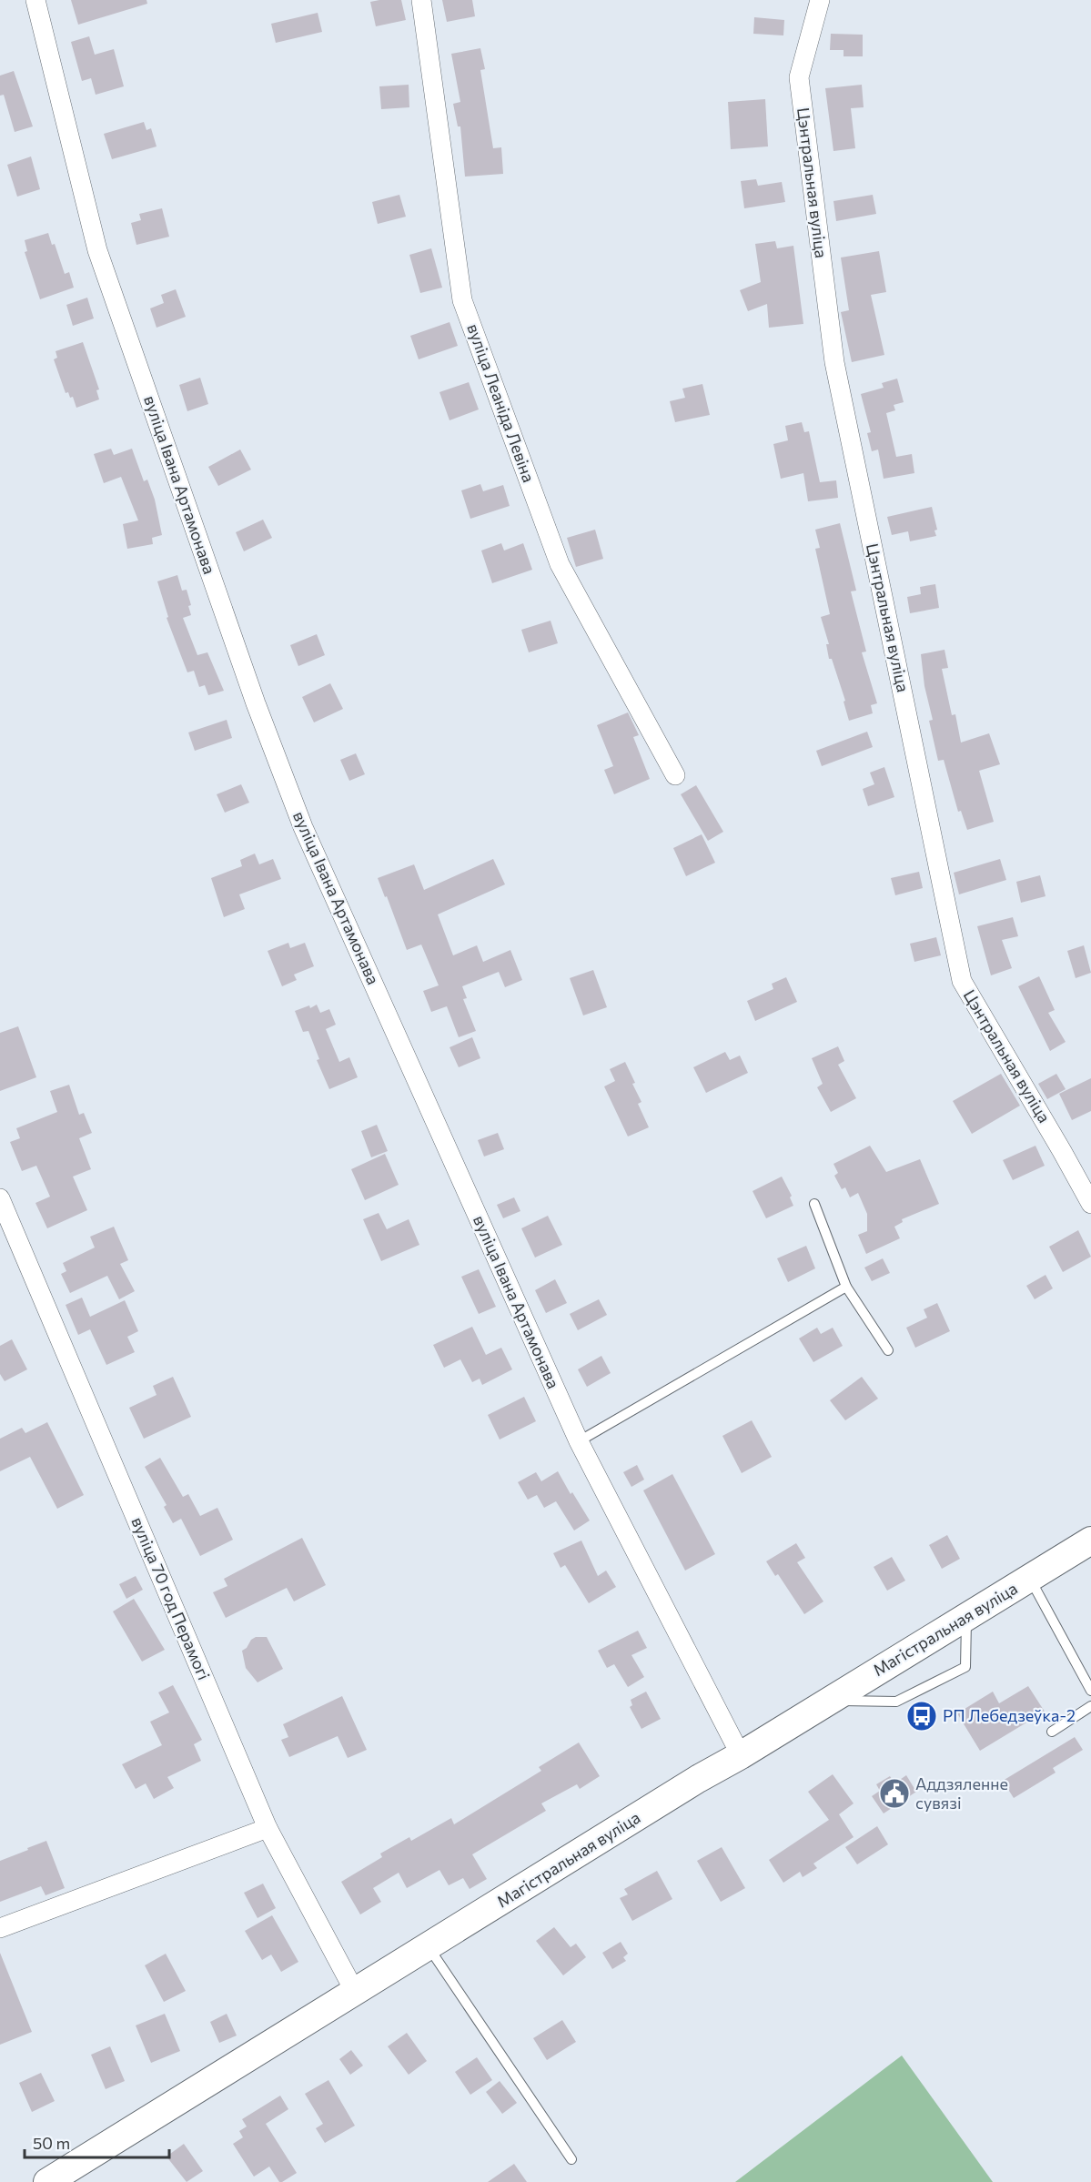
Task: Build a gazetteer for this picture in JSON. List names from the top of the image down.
{
  "streets": {
    "main road": ["Магістральная вуліца"],
    "street": [
      "Цэнтральная вуліца",
      "вуліца Леаніда Левіна",
      "вуліца Івана Артамонава",
      "вуліца 70 год Перамогі"
    ]
  },
  "crossings": [
    ["вуліца Івана Артамонава", "Магістральная вуліца"],
    ["вуліца 70 год Перамогі", "Магістральная вуліца"]
  ],
  "places": {
    "bus stop": ["РП Лебедзеўка-2"],
    "public building": ["Аддзяленне сувязі"]
  },
  "scale_bar": "50 m"
}
